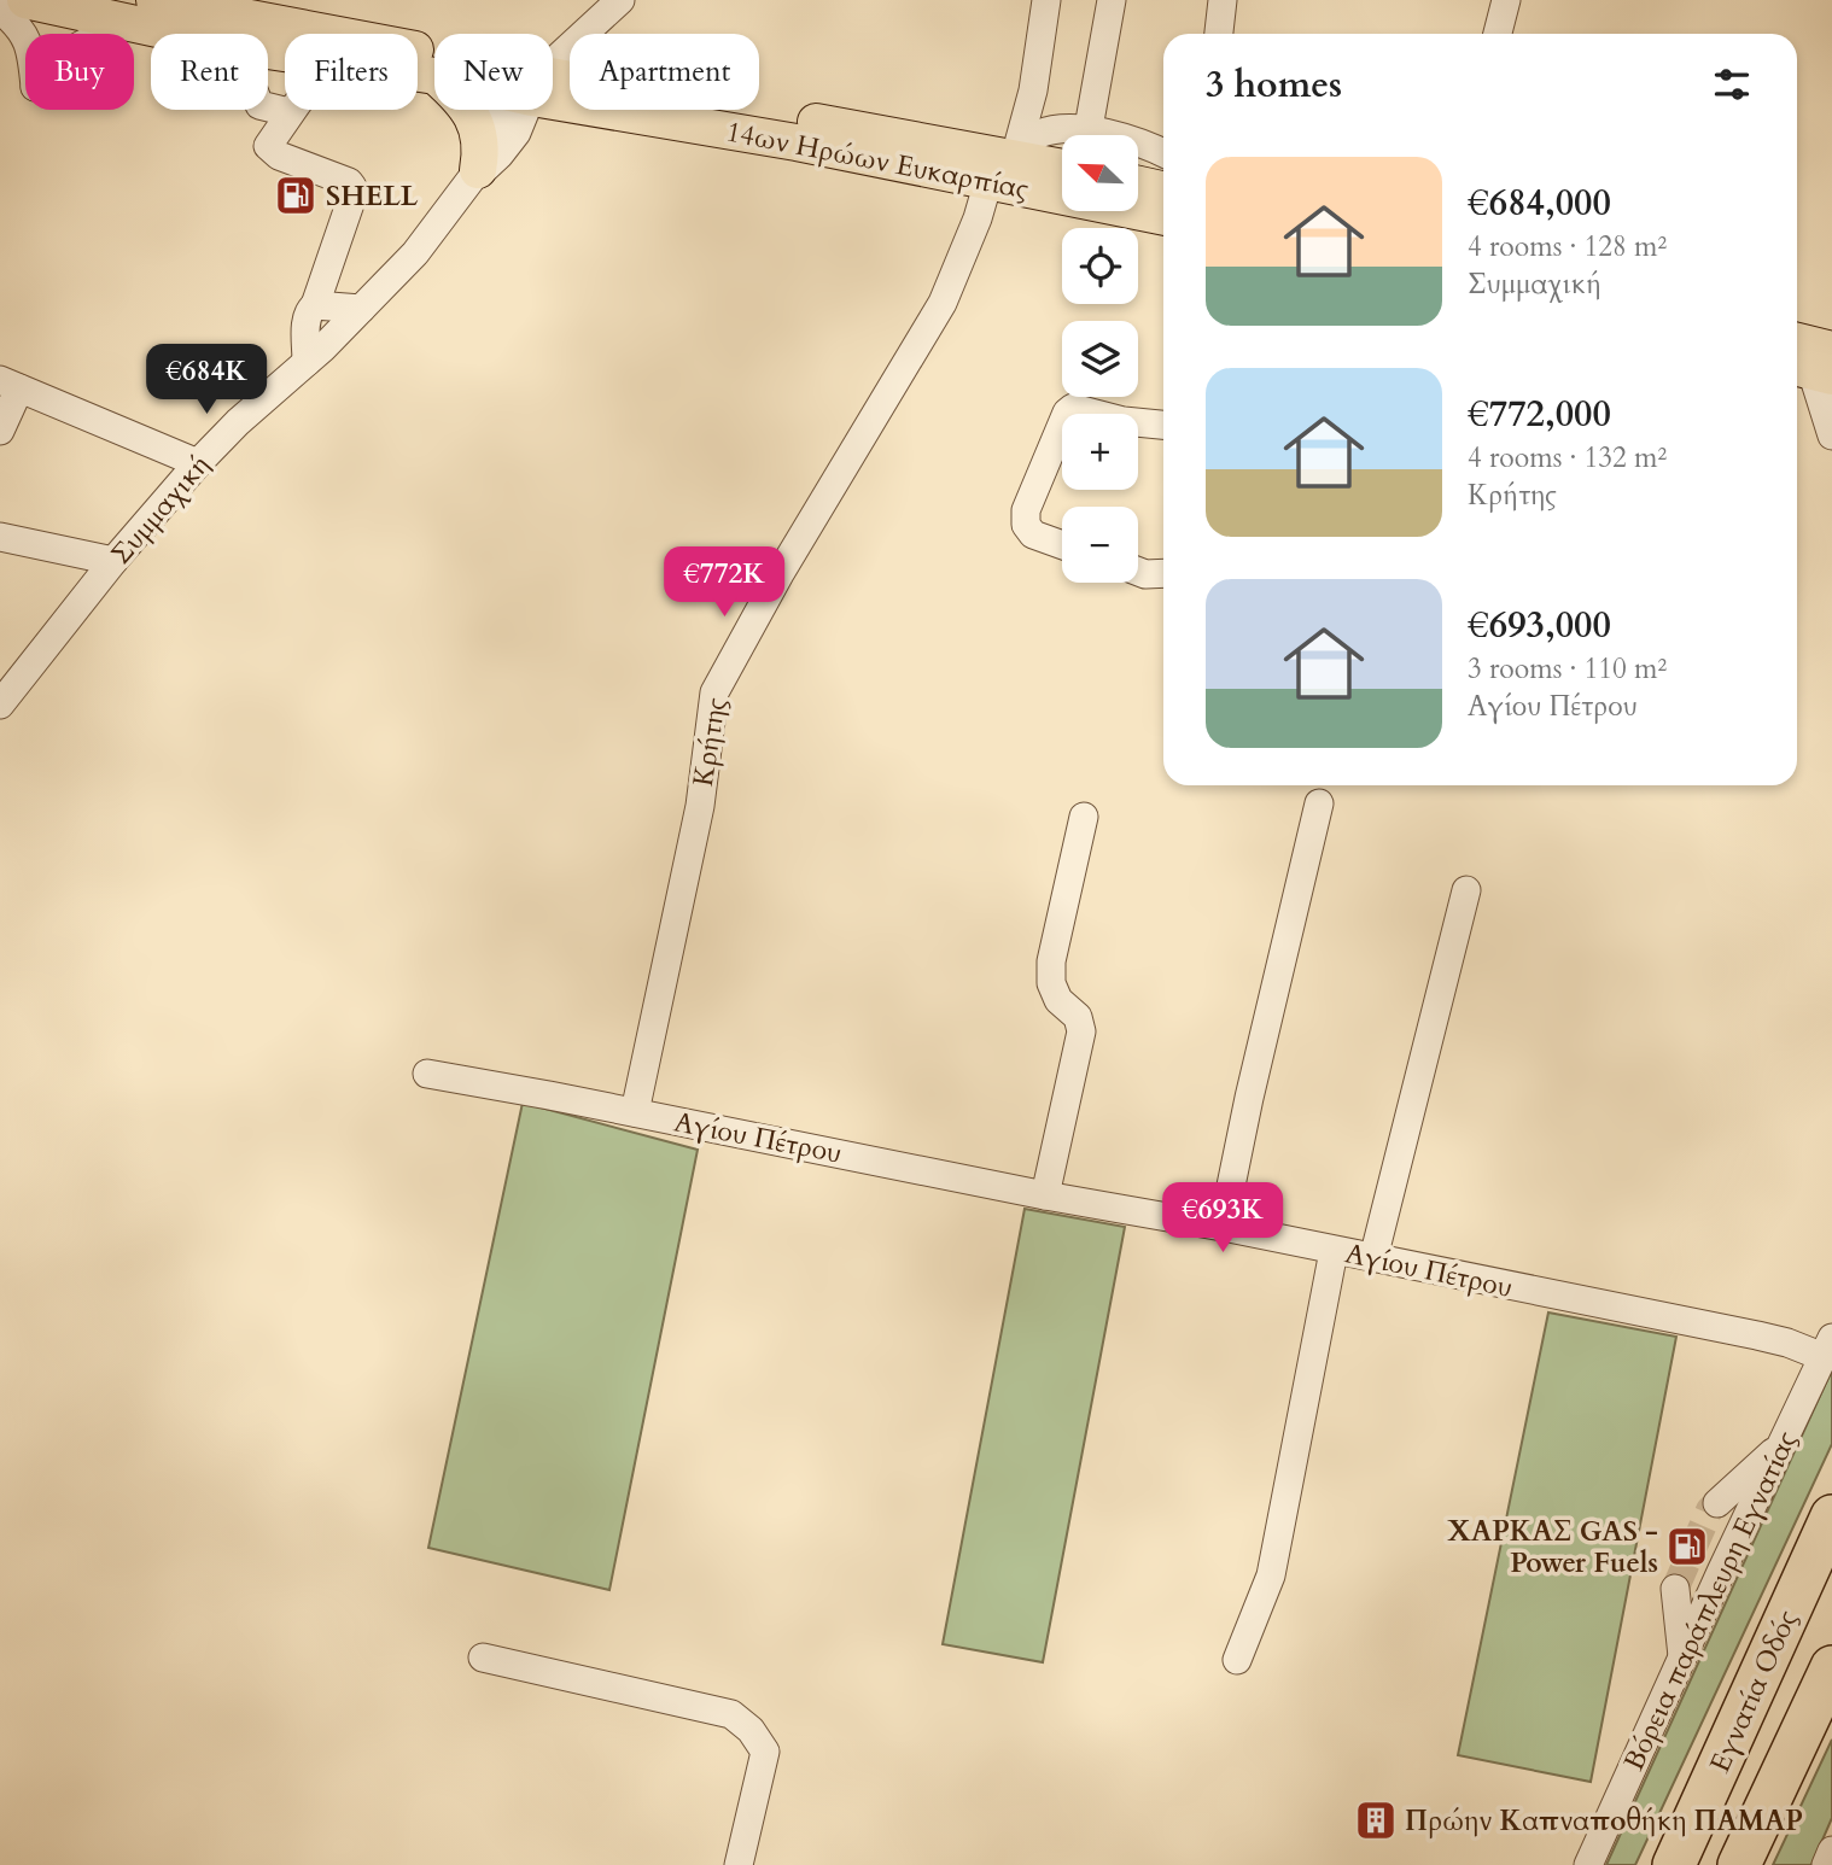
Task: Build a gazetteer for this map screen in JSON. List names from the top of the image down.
{
  "streets": {
    "highway": ["Εγνατία Οδός"],
    "main road": ["14ων Ηρώων Ευκαρπίας"],
    "street": [
      "Συμμαχική",
      "Κρήτης",
      "Αγίου Πέτρου",
      "Βόρεια παράπλευρη Εγνατίας"
    ]
  },
  "crossings": [
    ["14ων Ηρώων Ευκαρπίας", "Κρήτης"],
    ["Κρήτης", "Αγίου Πέτρου"],
    ["Αγίου Πέτρου", "Βόρεια παράπλευρη Εγνατίας"]
  ],
  "places": {
    "fuel station": ["SHELL", "ΧΑΡΚΑΣ GAS - Power Fuels"],
    "building": ["Πρώην Καπναποθήκη ΠΑΜΑΡ"]
  },
  "north": "top left",
  "page": {
    "chip": [
      "Buy",
      "Rent",
      "Filters",
      "New",
      "Apartment"
    ],
    "heading": "3 homes",
    "map_buttons": ["+", "−"],
    "list": [
      {
        "name": "€684,000",
        "note": "4 rooms · 128 m² · Συμμαχική"
      },
      {
        "name": "€772,000",
        "note": "4 rooms · 132 m² · Κρήτης"
      },
      {
        "name": "€693,000",
        "note": "3 rooms · 110 m² · Αγίου Πέτρου"
      }
    ],
    "price": ["€684K", "€772K", "€693K"]
  }
}
